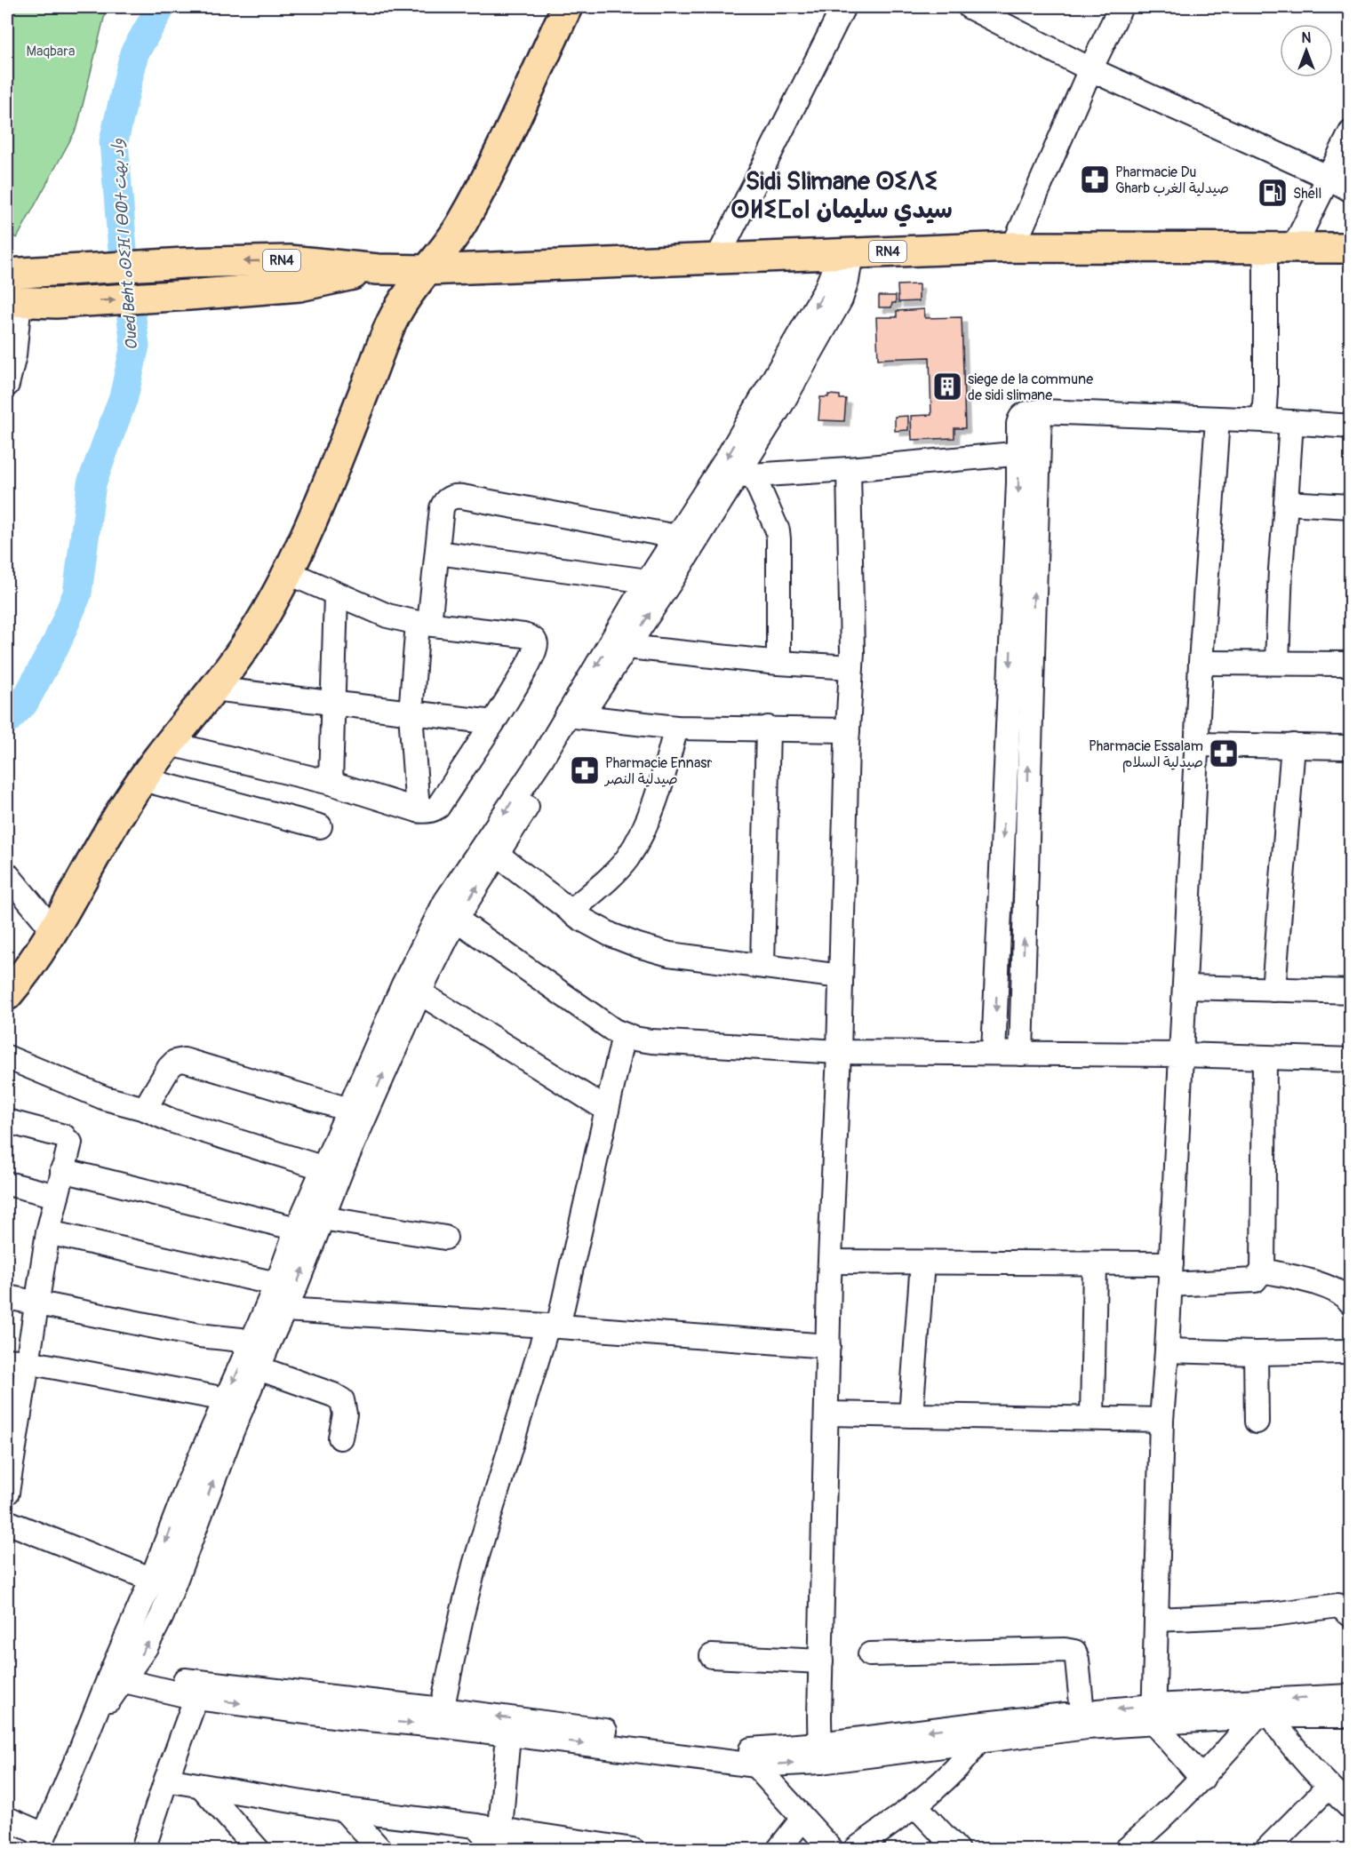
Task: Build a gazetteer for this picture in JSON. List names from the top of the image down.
{
  "streets": {
    "main road": ["RN4"]
  },
  "districts": ["Sidi Slimane ⵙⵉⴷⵉ ⵙⵍⵉⵎⴰⵏ سيدي سليمان"],
  "water": ["Oued Beht ⴰⵙⵉⴼ ⵏ ⴱⵀⵜ واد بهت"],
  "parks": ["Maqbara"],
  "places": {
    "pharmacy": ["Pharmacie Du Gharb صيدلية الغرب", "Pharmacie Essalam صيدلية السلام", "Pharmacie Ennasr صيدلية النصر"],
    "fuel station": ["Shell"],
    "building": ["siege de la commune de sidi slimane"]
  },
  "north": "top"
}
